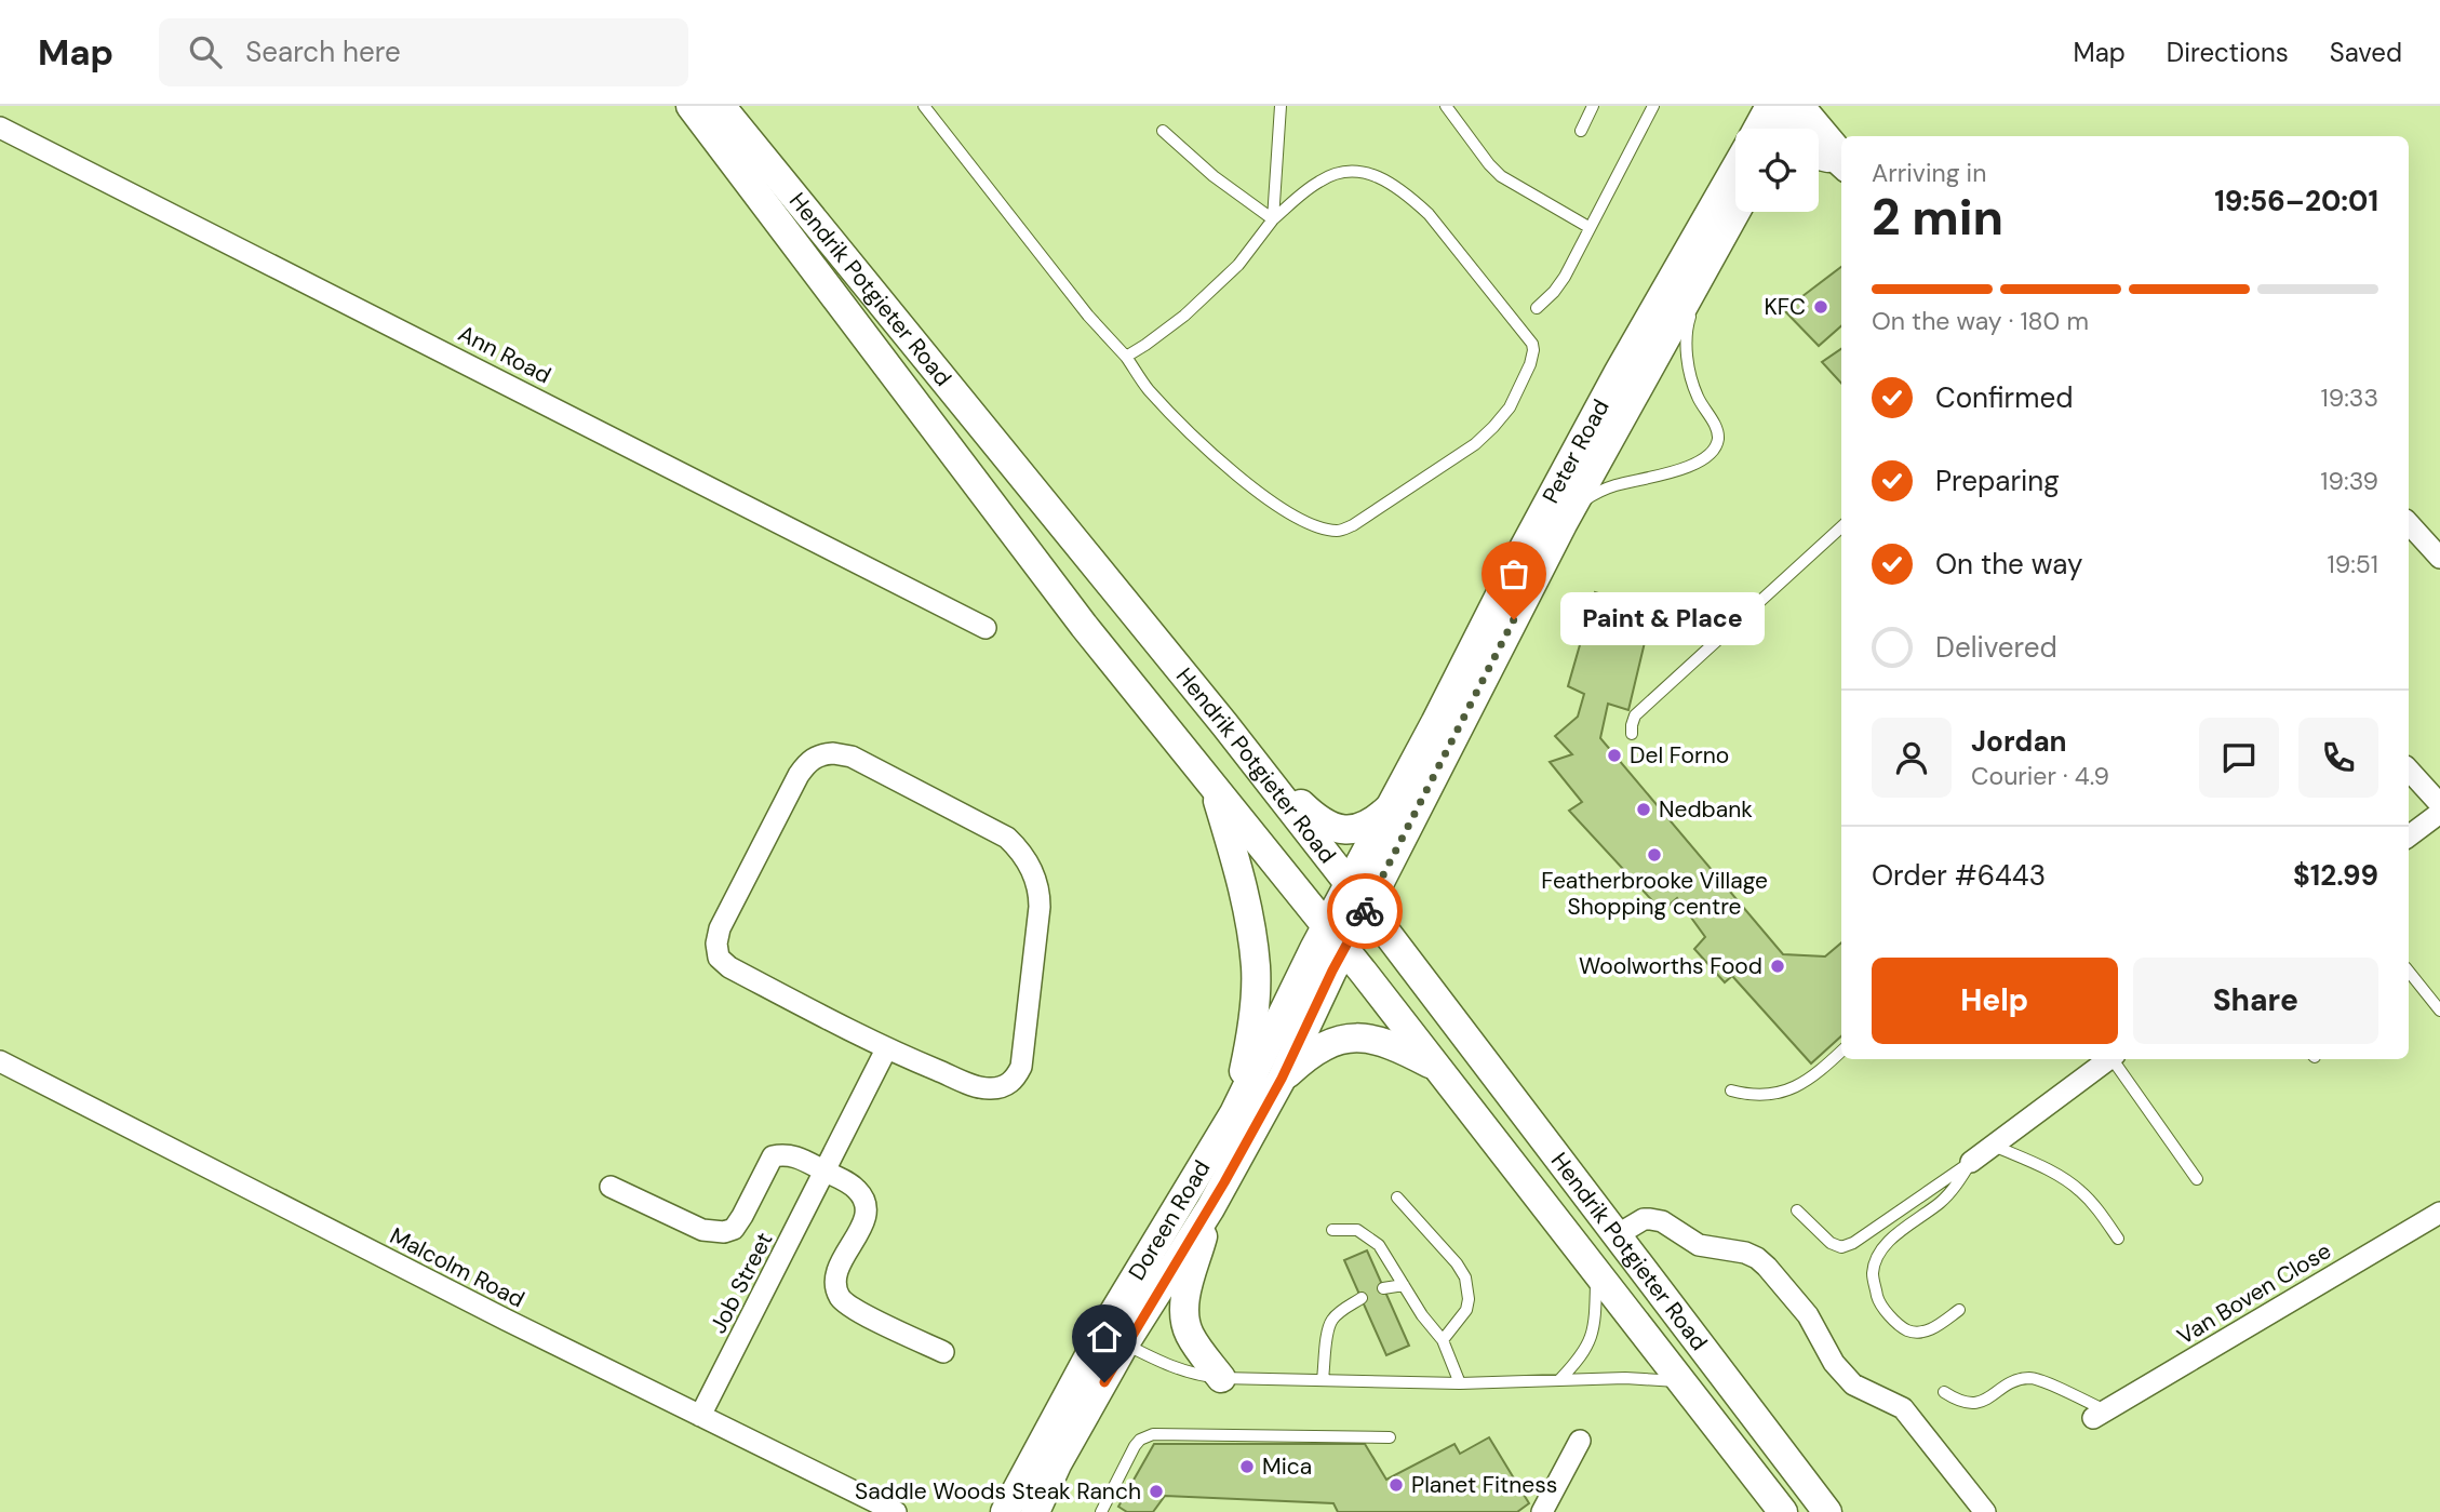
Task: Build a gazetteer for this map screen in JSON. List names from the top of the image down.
{
  "streets": {
    "main road": ["Hendrik Potgieter Road", "Peter Road", "Doreen Road"],
    "street": [
      "Ann Road",
      "Malcolm Road",
      "Job Street",
      "Van Boven Close"
    ]
  },
  "crossings": [
    ["Hendrik Potgieter Road", "Peter Road"],
    ["Hendrik Potgieter Road", "Doreen Road"],
    ["Malcolm Road", "Job Street"]
  ],
  "places": [
    "KFC",
    "Paint & Place",
    "Del Forno",
    "Nedbank",
    "Featherbrooke Village Shopping centre",
    "Woolworths Food",
    "Mica",
    "Planet Fitness",
    "Saddle Woods Steak Ranch"
  ],
  "page": {
    "header": "Map",
    "search": "Search here",
    "nav": ["Map", "Directions", "Saved"],
    "heading": ["2 min", "Arriving in", "19:56–20:01"],
    "panel": [
      "Jordan",
      "Courier · 4.9",
      "Order #6443",
      "$12.99"
    ],
    "bar": "On the way · 180 m",
    "list": [
      ["Confirmed", "19:33"],
      ["Preparing", "19:39"],
      ["On the way", "19:51"],
      "Delivered"
    ],
    "bubble": "Paint & Place",
    "buttons": ["Help", "Share"]
  }
}
